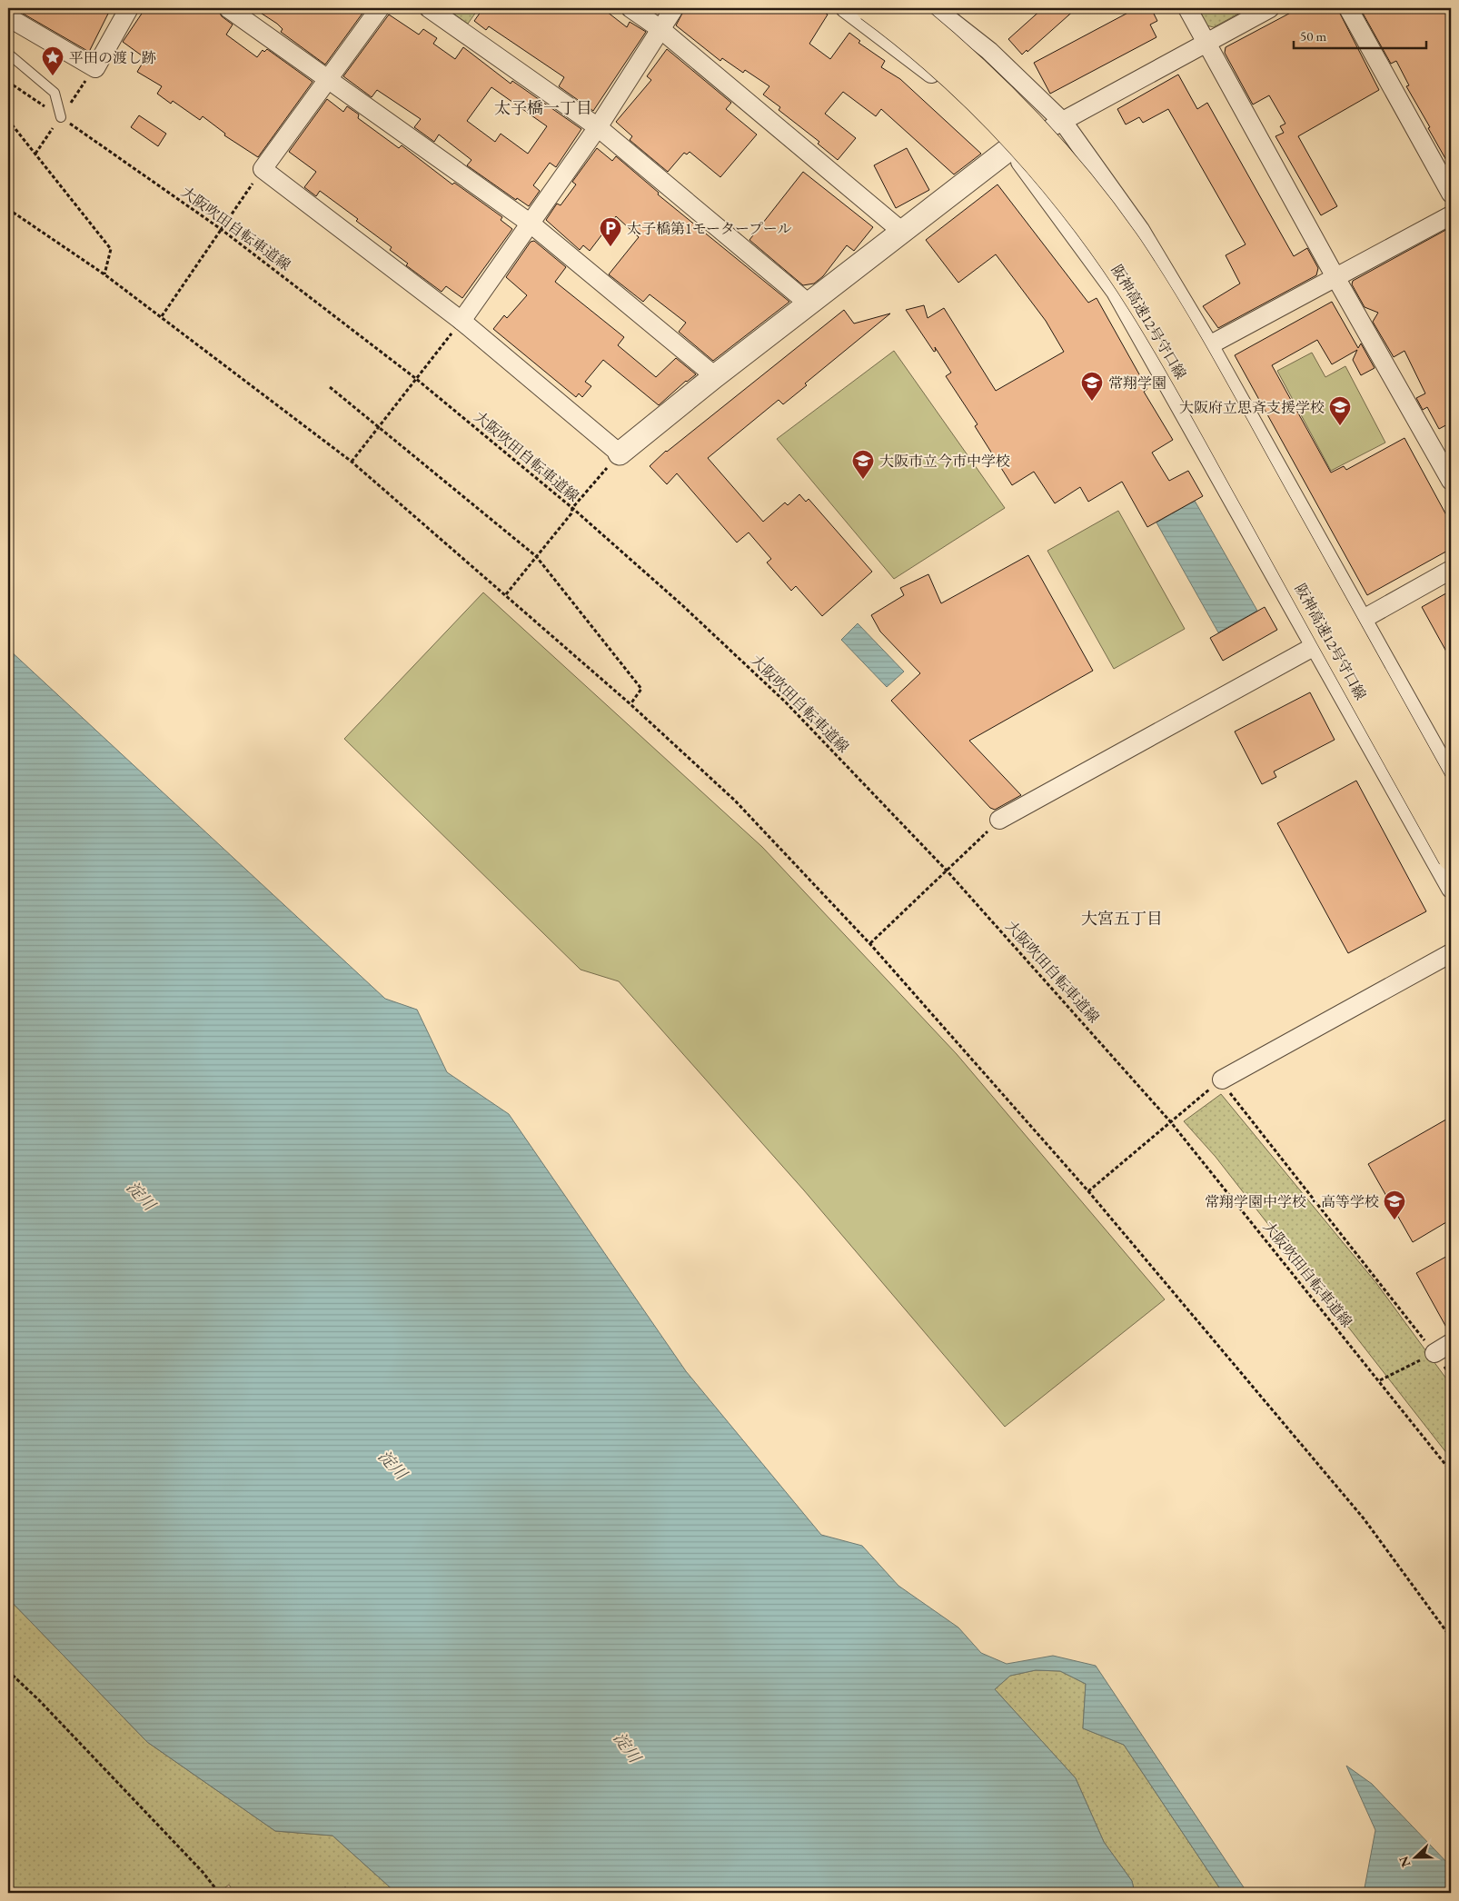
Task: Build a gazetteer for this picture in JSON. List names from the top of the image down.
{
  "streets": {
    "highway": ["阪神高速12号守口線"],
    "path": ["大阪吹田自転車道線"]
  },
  "districts": ["太子橋一丁目", "大宮五丁目"],
  "water": ["淀川"],
  "places": {
    "place": ["平田の渡し跡"],
    "parking": ["太子橋第1モータープール"],
    "school or university": [
      "常翔学園",
      "大阪府立思斉支援学校",
      "大阪市立今市中学校",
      "常翔学園中学校・高等学校"
    ]
  },
  "scale_bar": "50 m",
  "north": "left"
}
